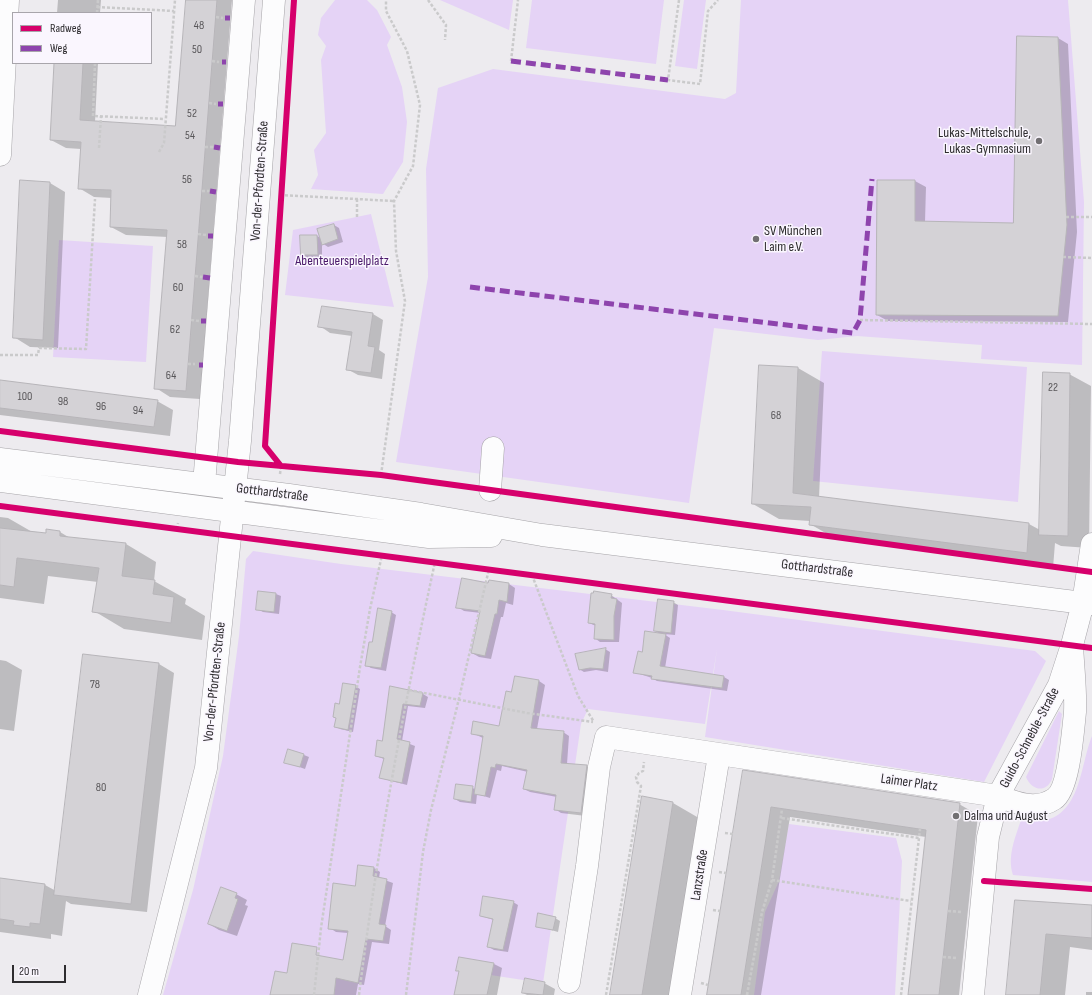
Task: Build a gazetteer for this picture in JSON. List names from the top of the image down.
{
  "streets": {
    "street": [
      "Von-der-Pfordten-Straße",
      "Gotthardstraße",
      "Guido-Schneble-Straße",
      "Laimer Platz",
      "Lanzstraße"
    ]
  },
  "crossings": [
    ["Von-der-Pfordten-Straße", "Gotthardstraße"],
    ["Gotthardstraße", "Guido-Schneble-Straße"],
    ["Guido-Schneble-Straße", "Laimer Platz"],
    ["Laimer Platz", "Lanzstraße"]
  ],
  "parks": ["Abenteuerspielplatz"],
  "places": ["Lukas-Mittelschule, Lukas-Gymnasium", "SV München Laim e.V.", "Dalma und August"],
  "house_numbers": [
    "48",
    "50",
    "52",
    "54",
    "56",
    "58",
    "60",
    "62",
    "64",
    "22",
    "100",
    "98",
    "96",
    "94",
    "68",
    "78",
    "80"
  ],
  "legend": ["Radweg", "Weg"],
  "scale_bar": "20 m"
}
